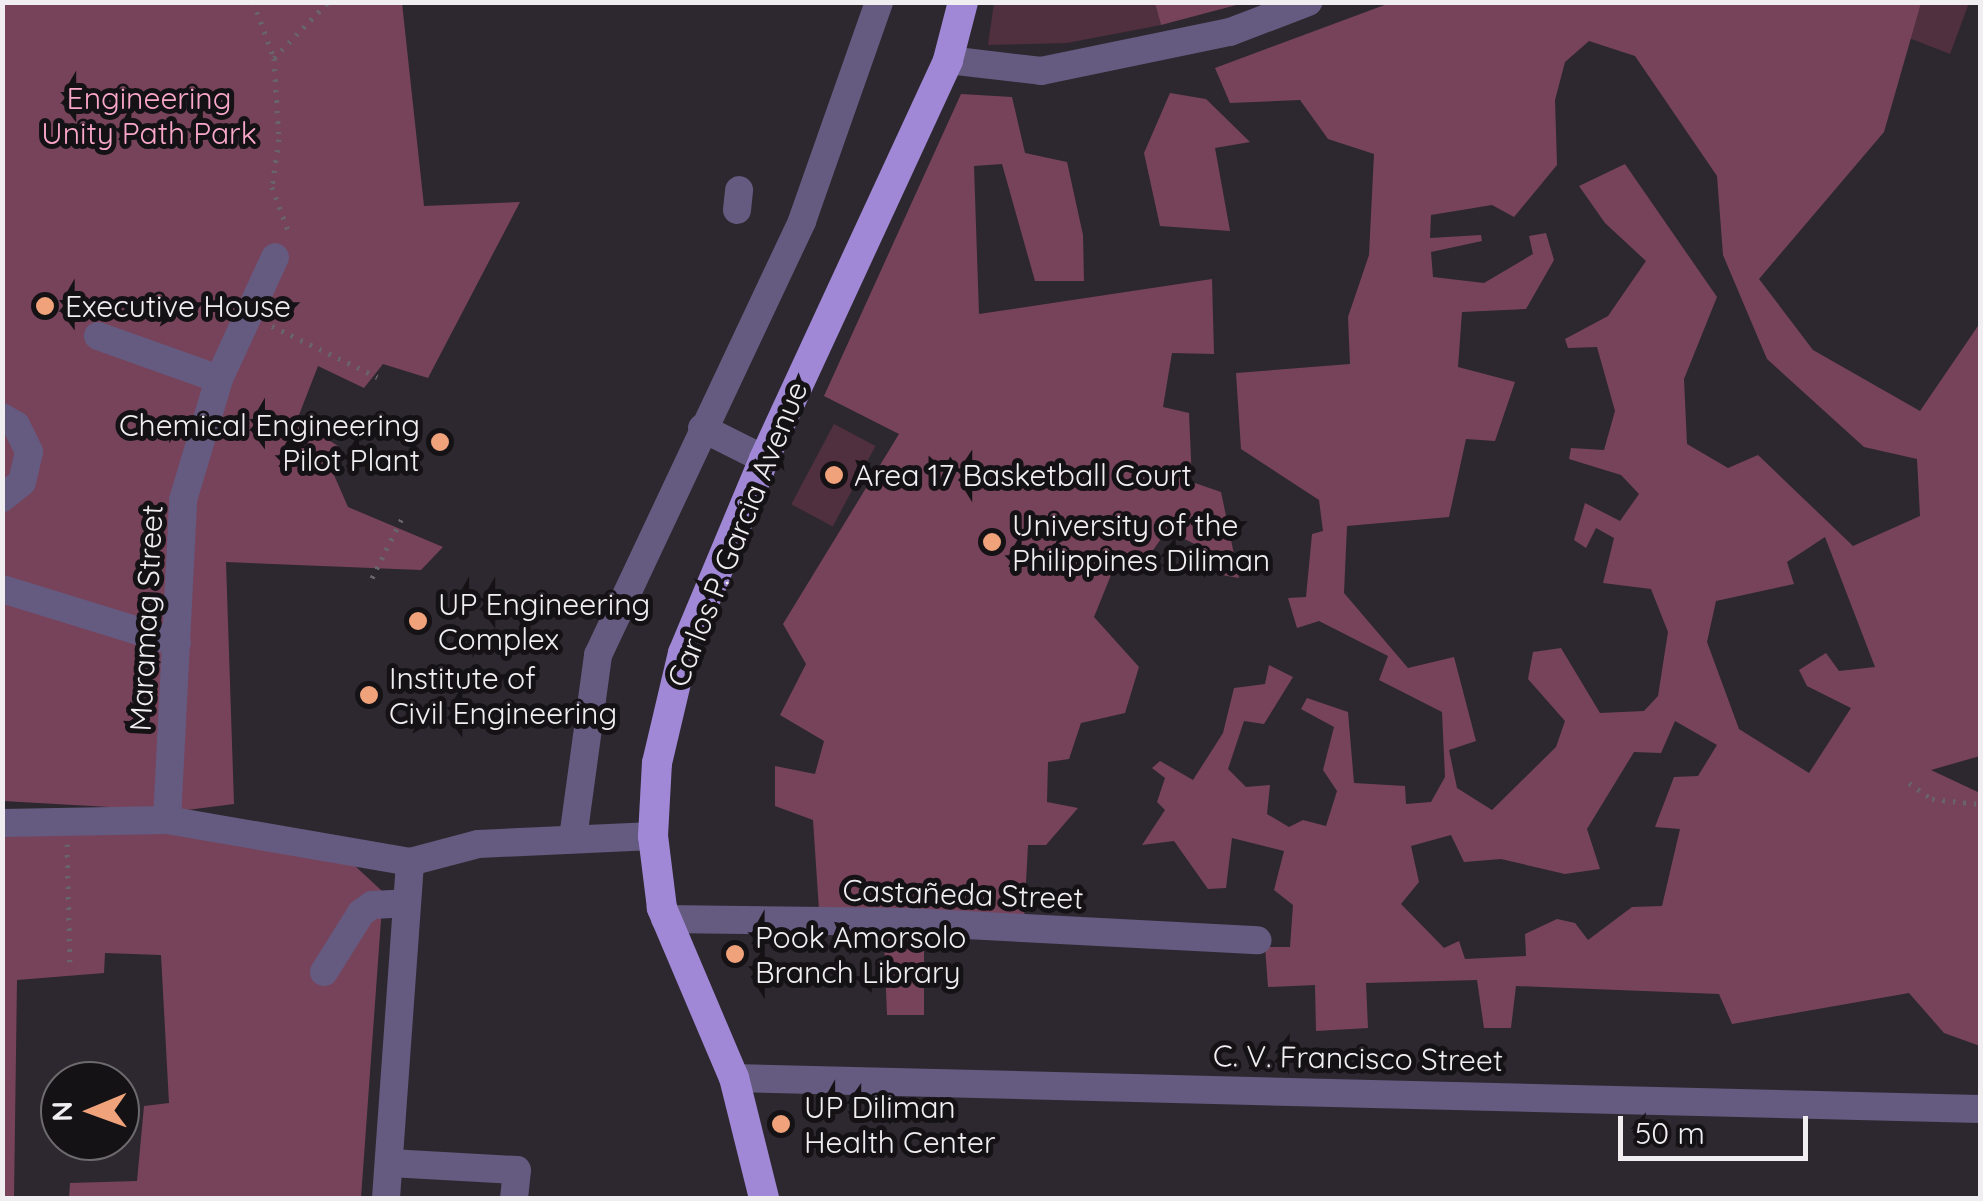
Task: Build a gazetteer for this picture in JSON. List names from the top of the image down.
{
  "streets": {
    "main road": ["Carlos P. Garcia Avenue"],
    "street": ["Maramag Street", "Castañeda Street", "C. V. Francisco Street"]
  },
  "crossings": [
    ["Carlos P. Garcia Avenue", "Castañeda Street"],
    ["Carlos P. Garcia Avenue", "C. V. Francisco Street"]
  ],
  "parks": ["Engineering Unity Path Park"],
  "places": [
    "Executive House",
    "Chemical Engineering Pilot Plant",
    "Area 17 Basketball Court",
    "University of the Philippines Diliman",
    "UP Engineering Complex",
    "Institute of Civil Engineering",
    "Pook Amorsolo Branch Library",
    "UP Diliman Health Center"
  ],
  "scale_bar": "50 m",
  "north": "left"
}
